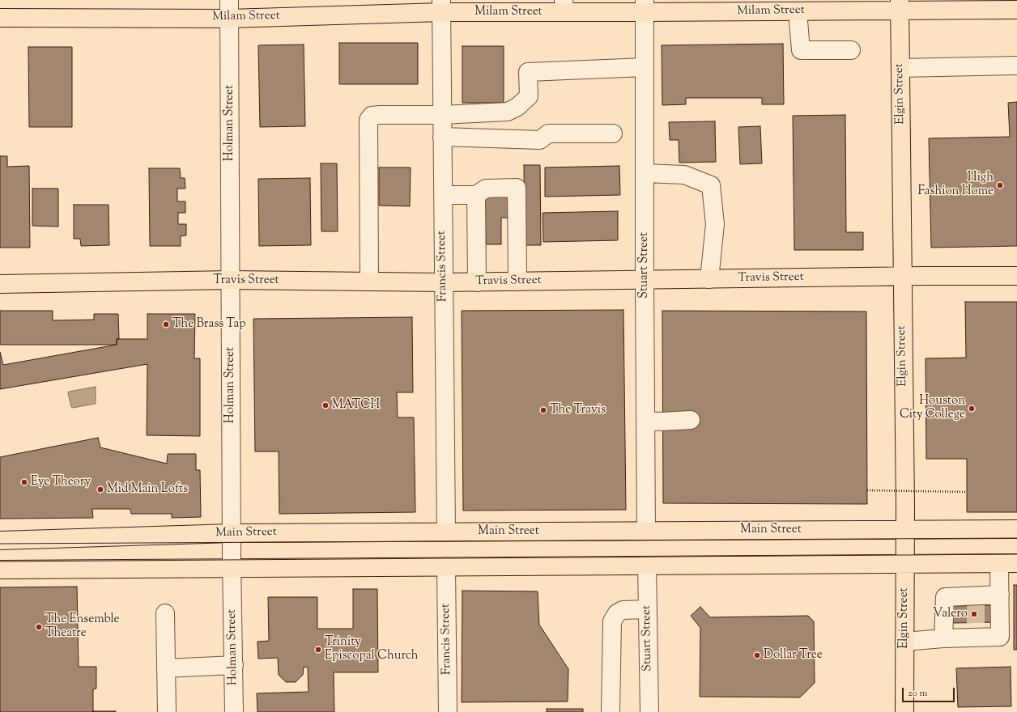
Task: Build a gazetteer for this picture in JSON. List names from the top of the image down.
{
  "streets": {
    "main road": [
      "Milam Street",
      "Elgin Street",
      "Travis Street",
      "Main Street"
    ],
    "street": ["Holman Street", "Stuart Street", "Francis Street"]
  },
  "crossings": [
    ["Milam Street", "Elgin Street"],
    ["Milam Street", "Holman Street"],
    ["Milam Street", "Stuart Street"],
    ["Milam Street", "Francis Street"],
    ["Elgin Street", "Travis Street"],
    ["Elgin Street", "Main Street"],
    ["Holman Street", "Travis Street"],
    ["Holman Street", "Main Street"],
    ["Stuart Street", "Travis Street"],
    ["Stuart Street", "Main Street"],
    ["Francis Street", "Travis Street"],
    ["Francis Street", "Main Street"]
  ],
  "places": [
    "High Fashion Home",
    "The Brass Tap",
    "MATCH",
    "Houston City College",
    "The Travis",
    "Eye Theory",
    "Mid Main Lofts",
    "Valero",
    "The Ensemble Theatre",
    "Trinity Episcopal Church",
    "Dollar Tree"
  ],
  "scale_bar": "20 m"
}
